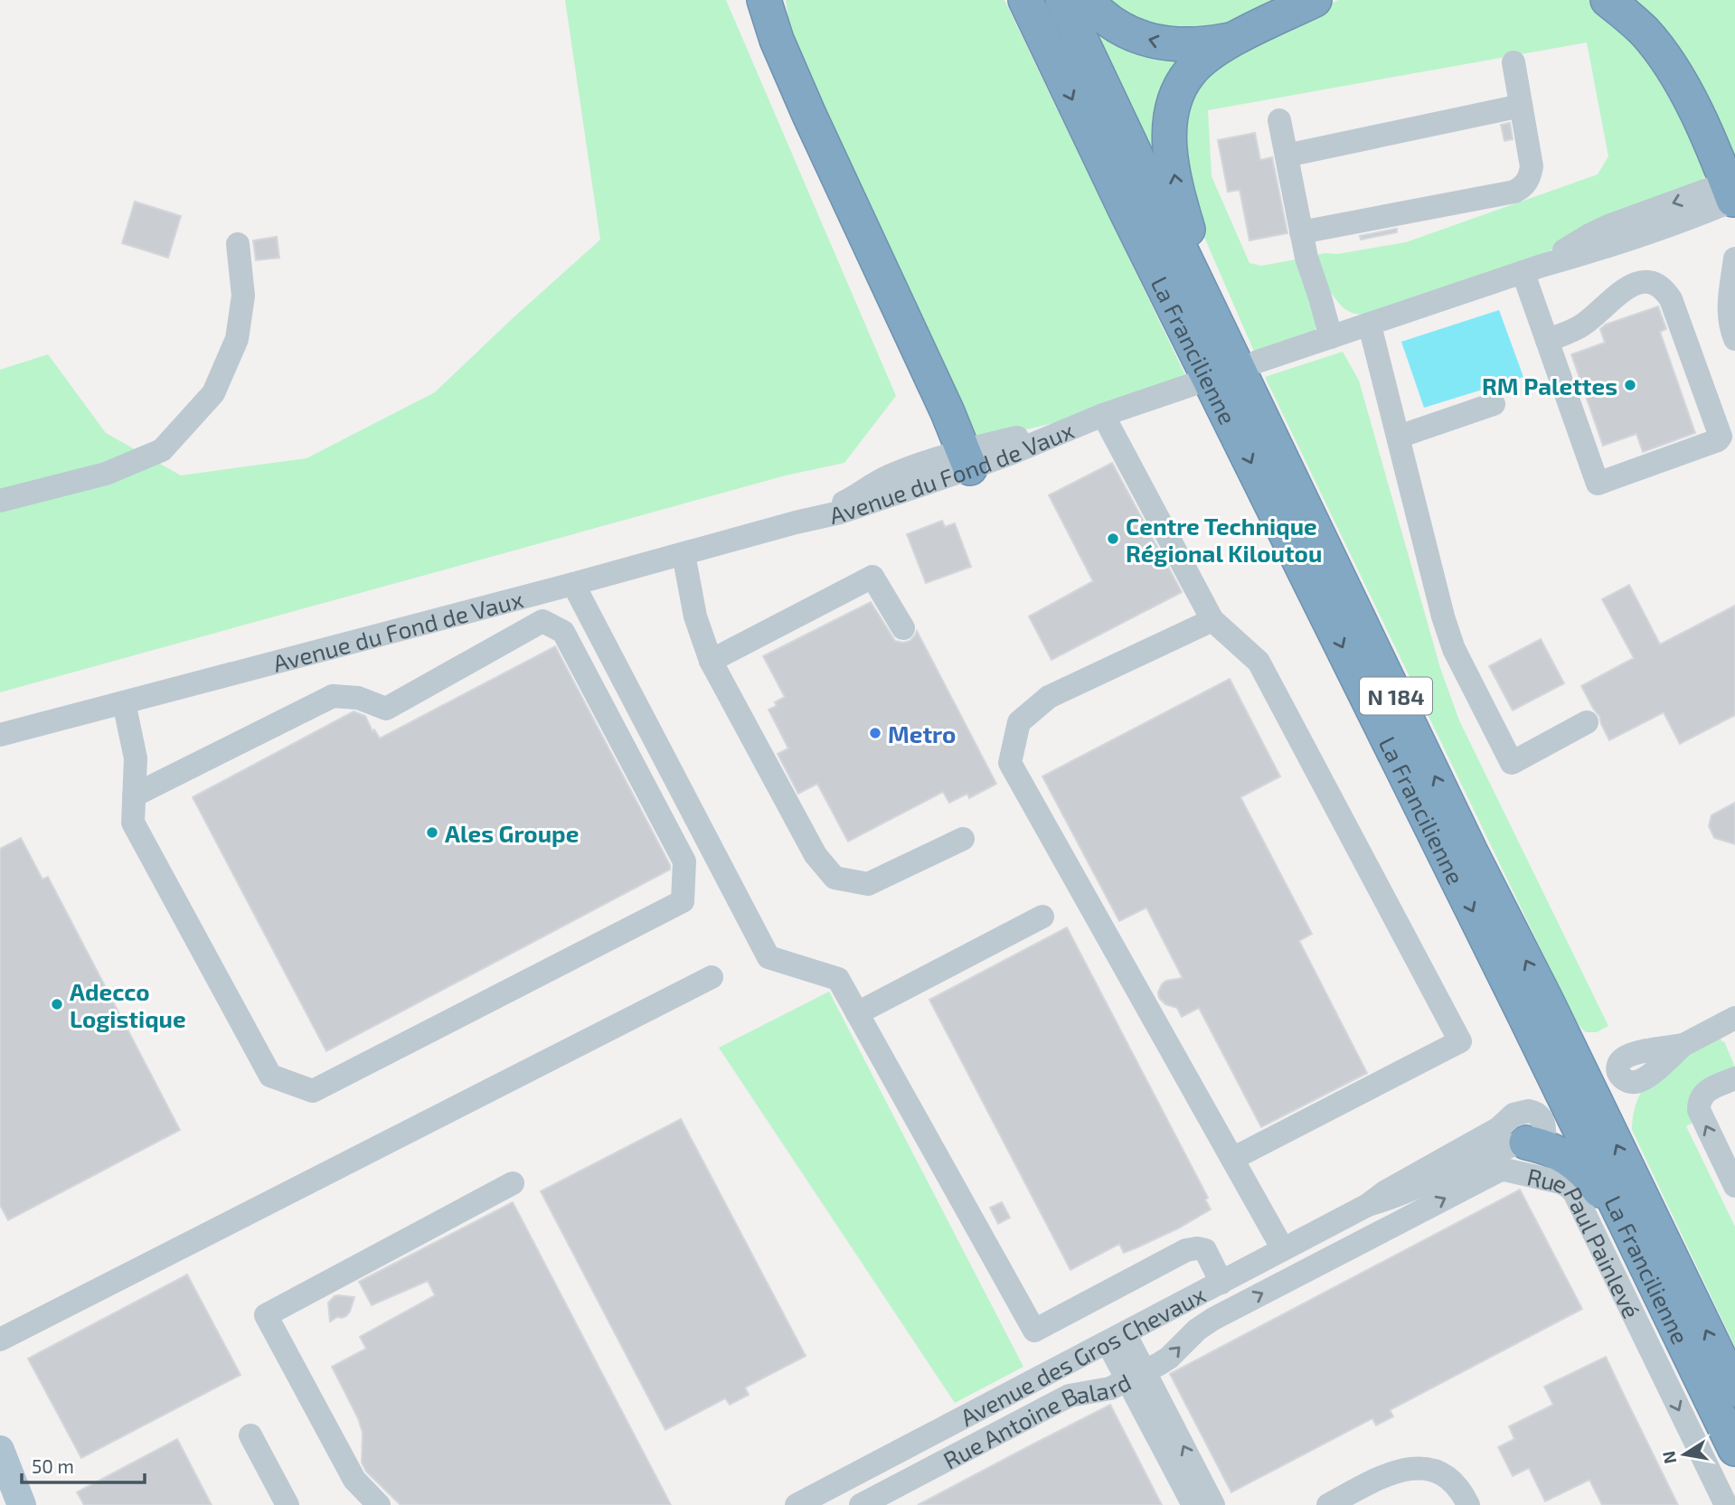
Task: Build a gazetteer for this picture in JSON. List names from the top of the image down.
{
  "streets": {
    "highway": ["La Francilienne", "N 184"],
    "street": [
      "Avenue du Fond de Vaux",
      "Rue Paul Painlevé",
      "Avenue des Gros Chevaux",
      "Rue Antoine Balard"
    ]
  },
  "crossings": [
    ["Rue Paul Painlevé", "Rue Antoine Balard"]
  ],
  "places": [
    "RM Palettes",
    "Centre Technique Régional Kiloutou",
    "Metro",
    "Ales Groupe",
    "Adecco Logistique"
  ],
  "scale_bar": "50 m",
  "north": "left"
}
